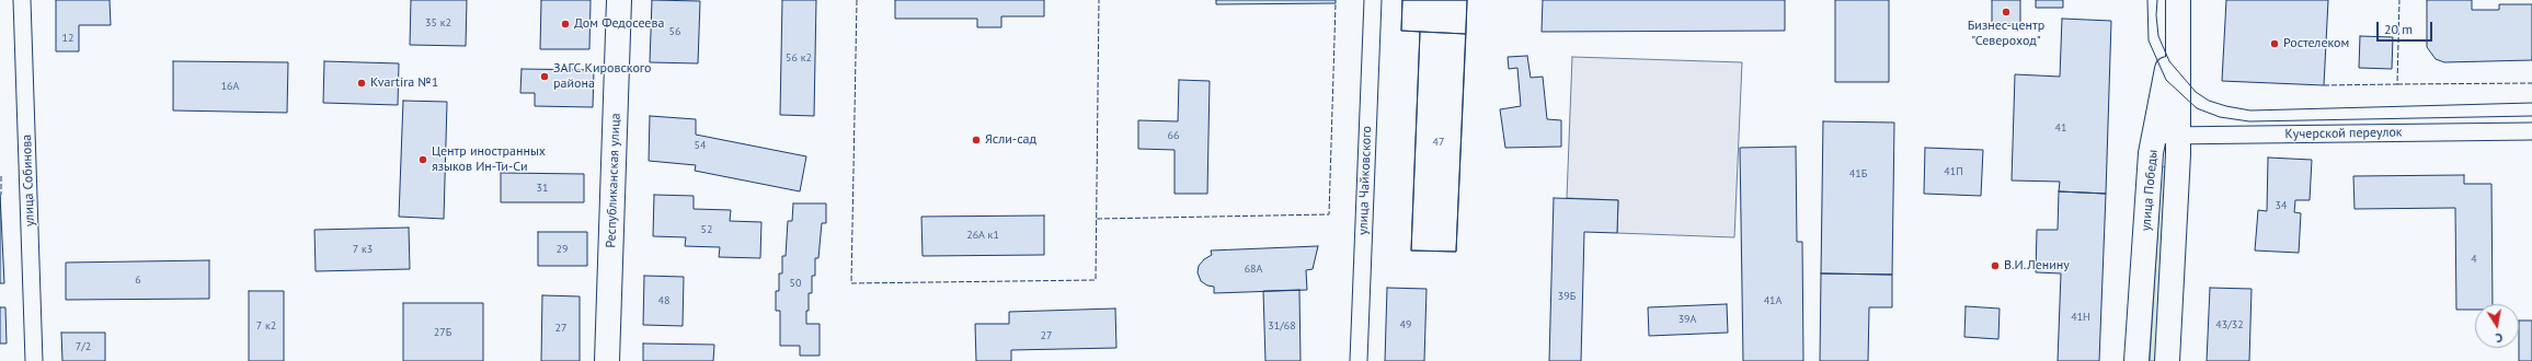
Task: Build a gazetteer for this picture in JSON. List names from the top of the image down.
{
  "streets": {
    "main road": ["Республиканская улица", "улица Победы"],
    "street": ["Кучерской переулок", "улица Собинова", "улица Чайковского"]
  },
  "crossings": [
    ["Кучерской переулок", "улица Победы"]
  ],
  "places": [
    "Бизнес-центр \"Североход\"",
    "Дом Федосеева",
    "Ростелеком",
    "ЗАГС Кировского района",
    "Kvartira №1",
    "Ясли-сад",
    "Центр иностранных языков Ин-Ти-Си",
    "В.И.Ленину"
  ],
  "house_numbers": [
    "35 к2",
    "56",
    "12",
    "56 к2",
    "16А",
    "41",
    "66",
    "47",
    "54",
    "41П",
    "41Б",
    "31",
    "34",
    "52",
    "26А к1",
    "7 к3",
    "29",
    "4",
    "68А",
    "6",
    "50",
    "39Б",
    "48",
    "41А",
    "41Н",
    "39А",
    "49",
    "43/32",
    "7 к2",
    "31/68",
    "27",
    "27Б",
    "27",
    "7/2"
  ],
  "scale_bar": "20 m",
  "north": "bottom"
}
